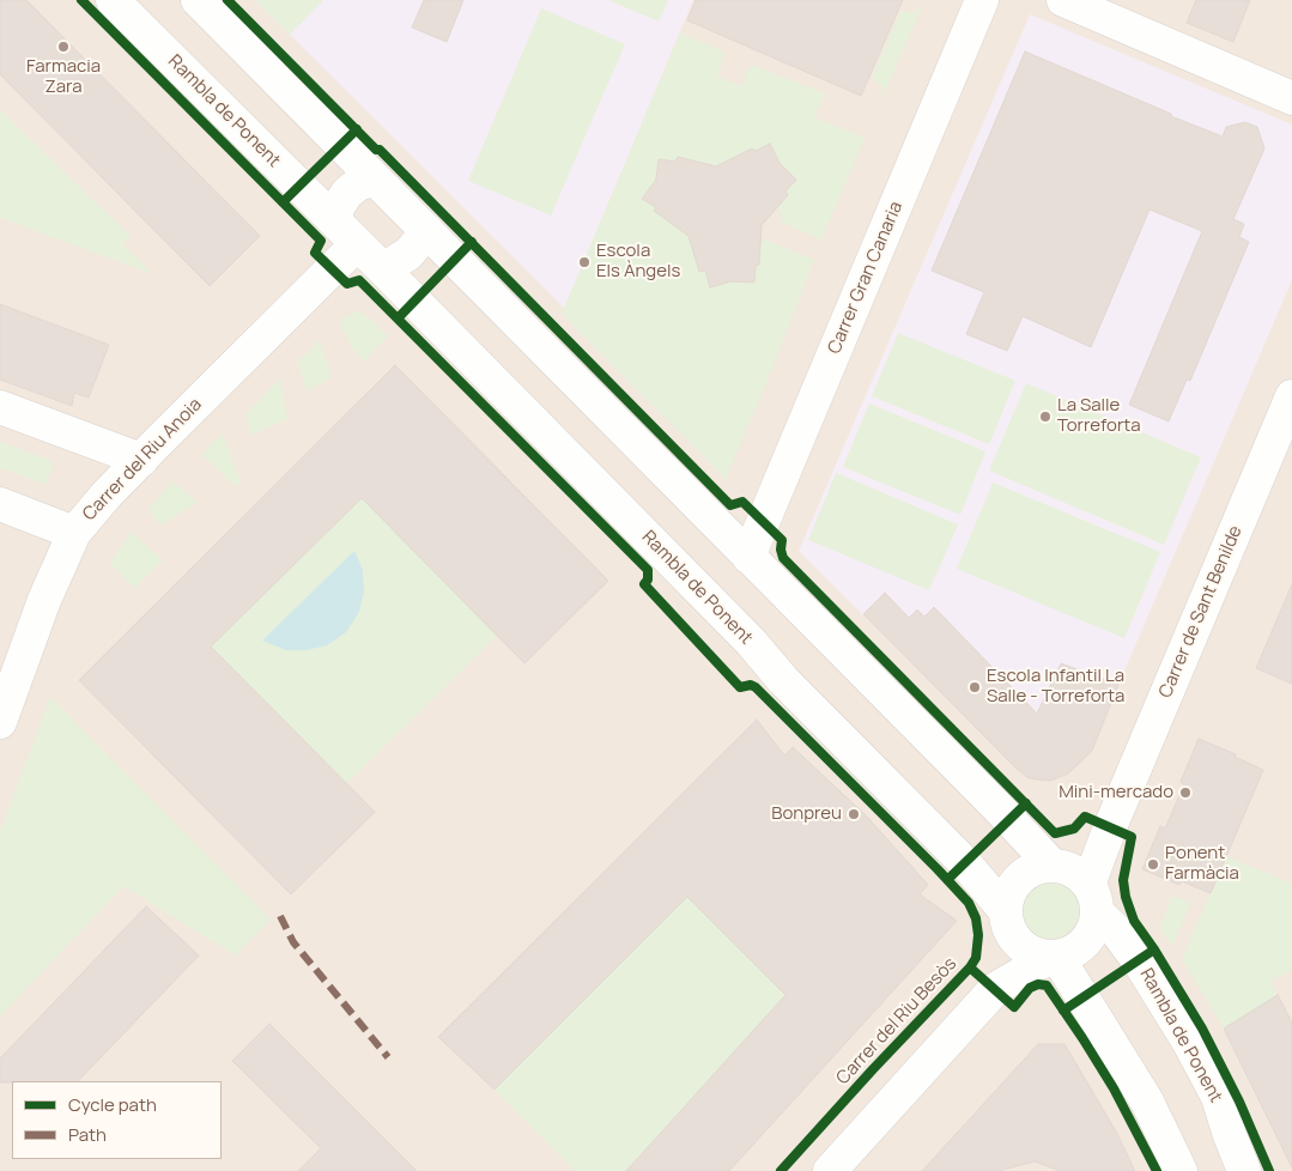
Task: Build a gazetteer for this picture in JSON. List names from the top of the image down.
{
  "streets": {
    "street": [
      "Rambla de Ponent",
      "Carrer Gran Canaria",
      "Carrer del Riu Anoia",
      "Carrer de Sant Benilde"
    ],
    "cycle path": ["Carrer del Riu Besòs"]
  },
  "crossings": [
    ["Rambla de Ponent", "Carrer Gran Canaria"],
    ["Rambla de Ponent", "Carrer del Riu Anoia"],
    ["Rambla de Ponent", "Carrer de Sant Benilde"]
  ],
  "places": [
    "Farmacia Zara",
    "Escola Els Àngels",
    "La Salle Torreforta",
    "Escola Infantil La Salle - Torreforta",
    "Mini-mercado",
    "Bonpreu",
    "Ponent Farmàcia"
  ],
  "legend": ["Cycle path", "Path"]
}
